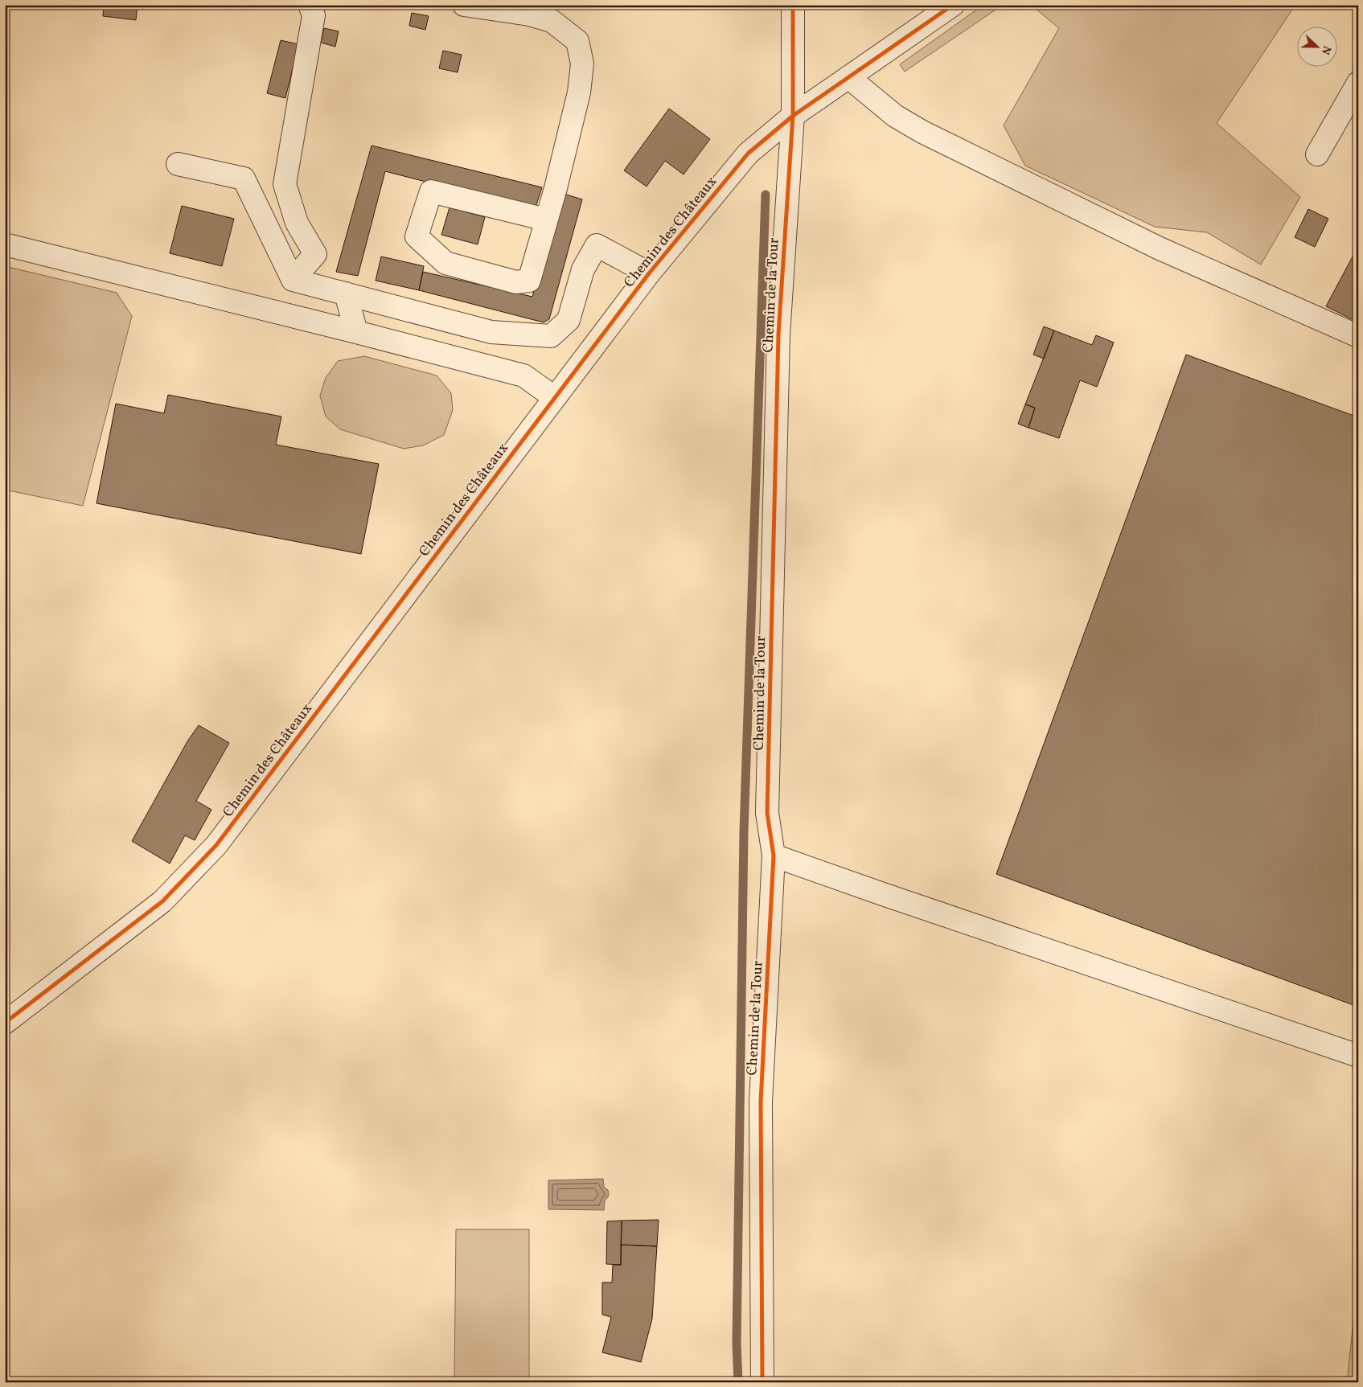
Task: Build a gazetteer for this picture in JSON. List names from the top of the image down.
{
  "streets": {
    "street": ["Chemin des Châteaux", "Chemin de la Tour"]
  },
  "crossings": [
    ["Chemin des Châteaux", "Chemin de la Tour"]
  ],
  "north": "right"
}
